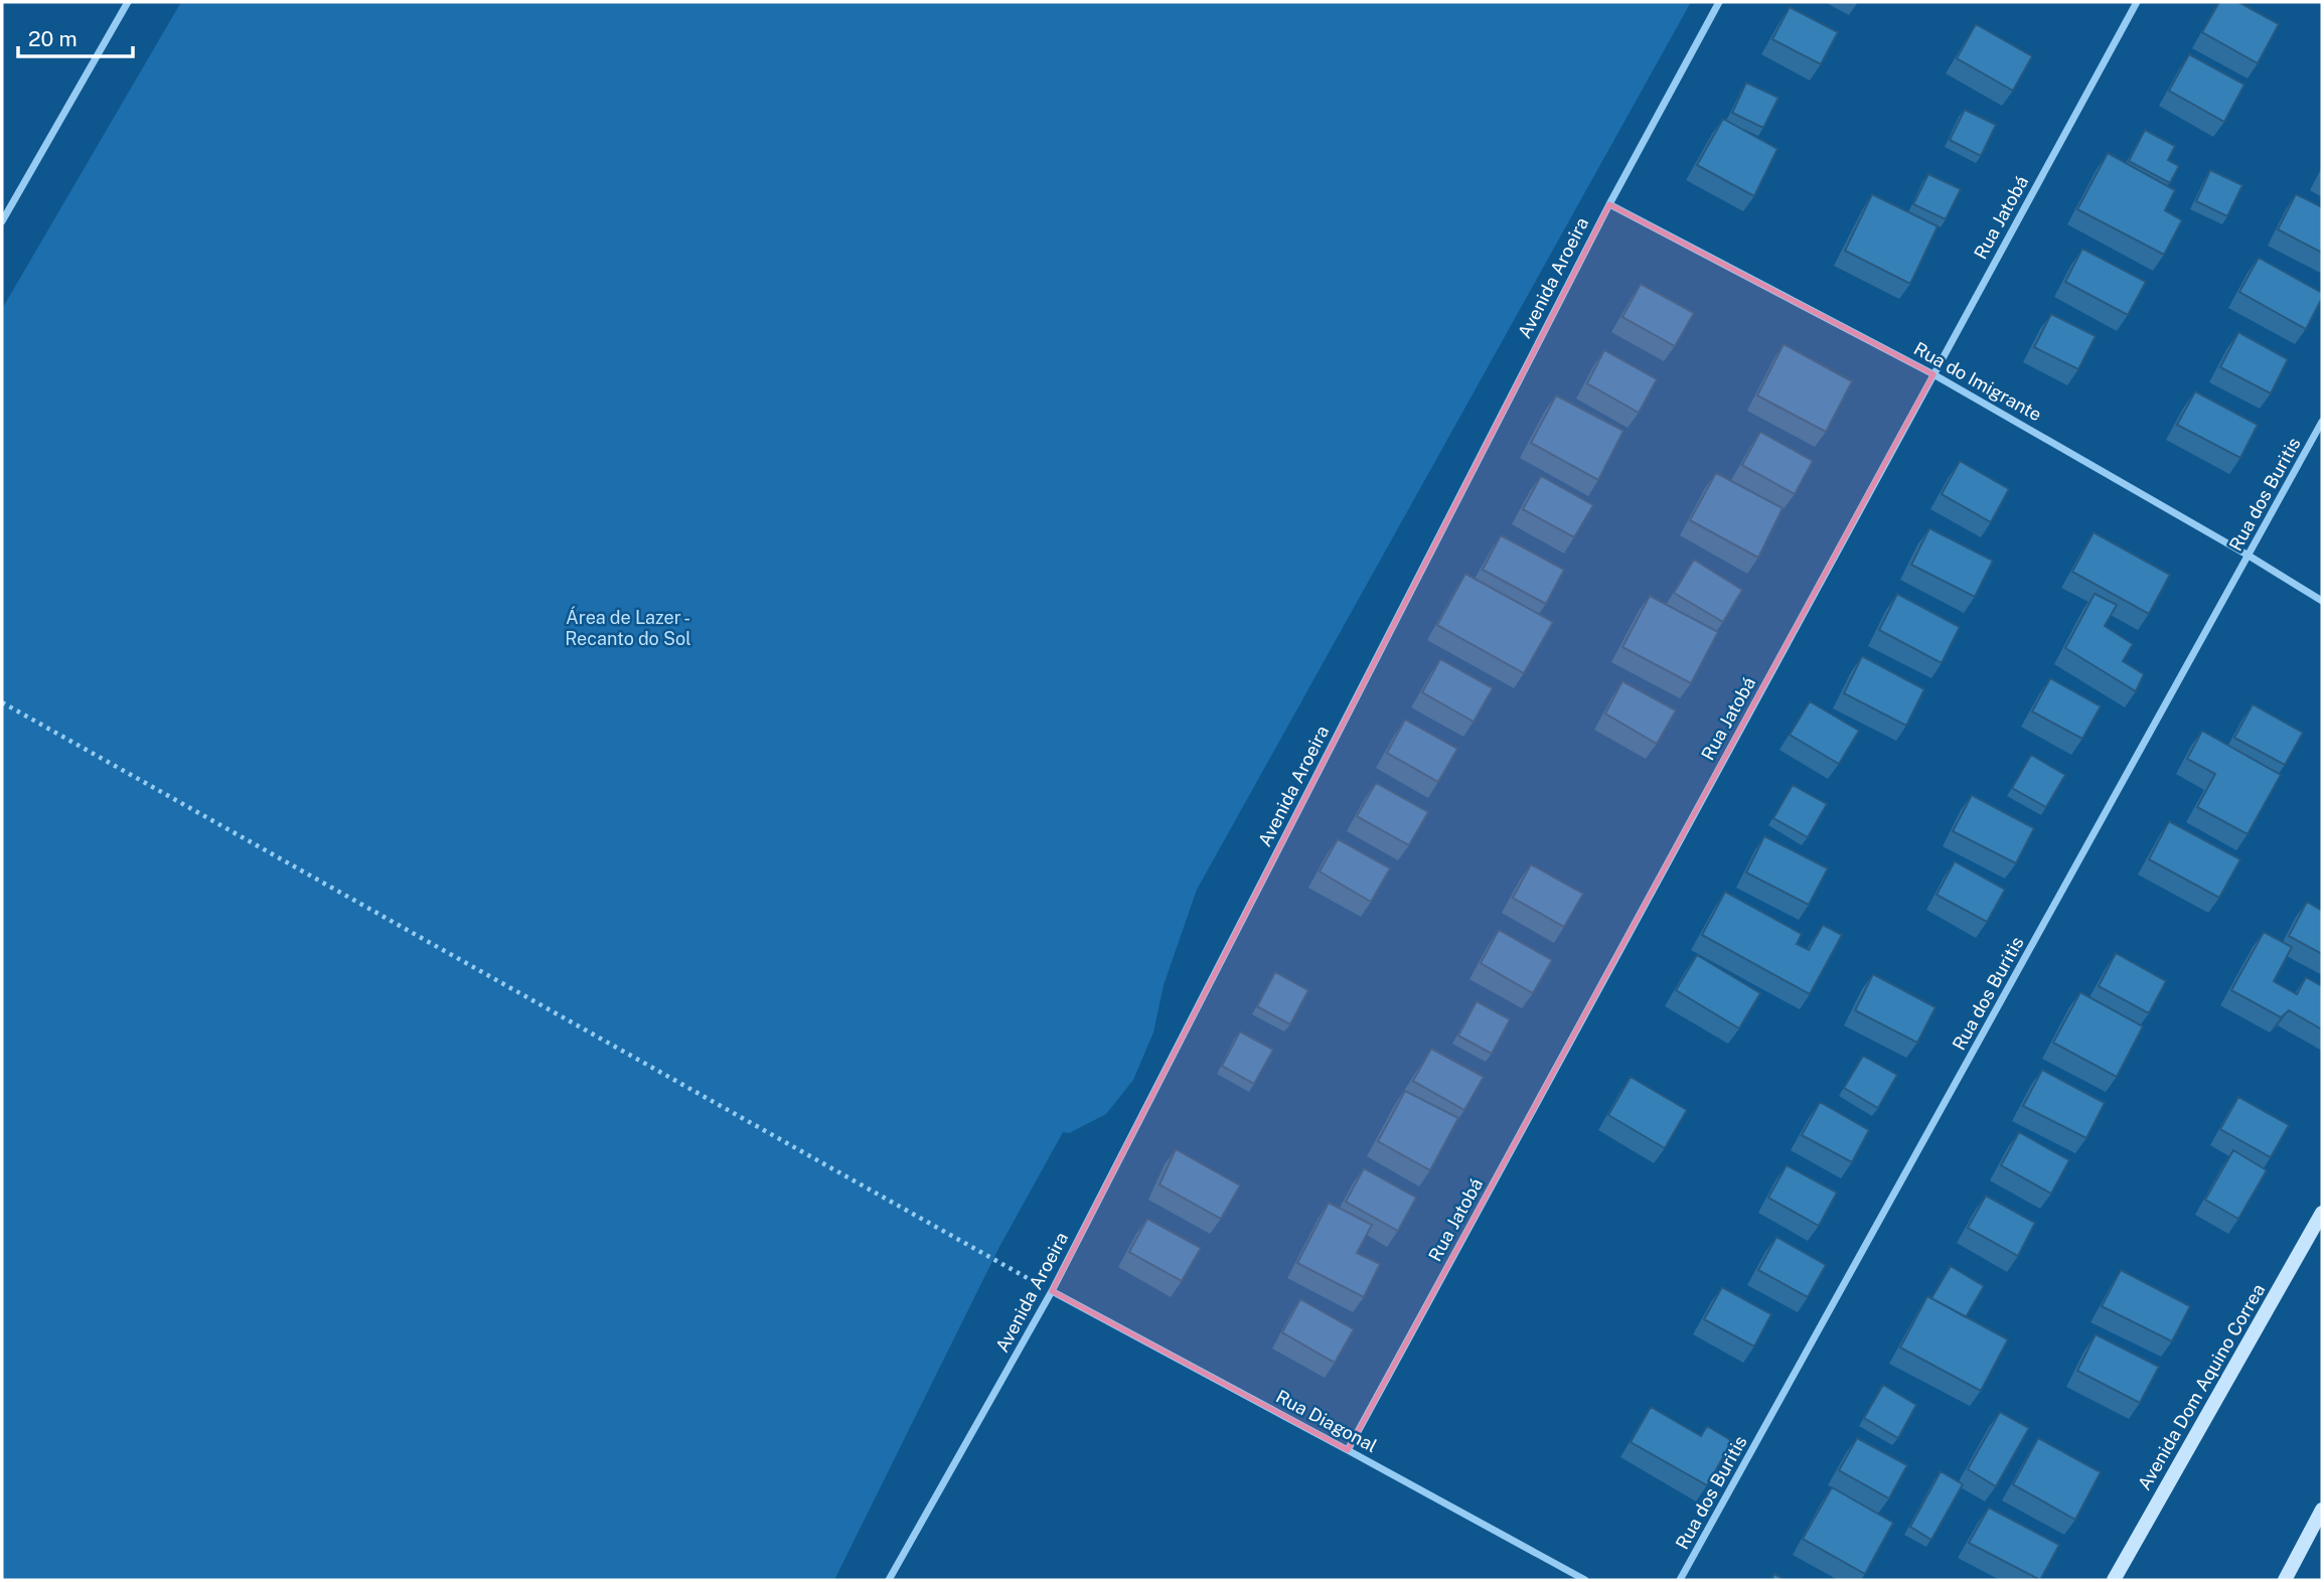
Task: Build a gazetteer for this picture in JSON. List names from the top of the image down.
{
  "streets": {
    "street": [
      "Rua Jatobá",
      "Avenida Aroeira",
      "Rua do Imigrante",
      "Rua dos Buritis",
      "Avenida Dom Aquino Correa",
      "Rua Diagonal"
    ]
  },
  "crossings": [
    ["Rua Jatobá", "Rua do Imigrante"],
    ["Rua Jatobá", "Rua Diagonal"],
    ["Avenida Aroeira", "Rua do Imigrante"],
    ["Avenida Aroeira", "Rua Diagonal"],
    ["Rua do Imigrante", "Rua dos Buritis"]
  ],
  "parks": ["Área de Lazer - Recanto do Sol"],
  "scale_bar": "20 m"
}
